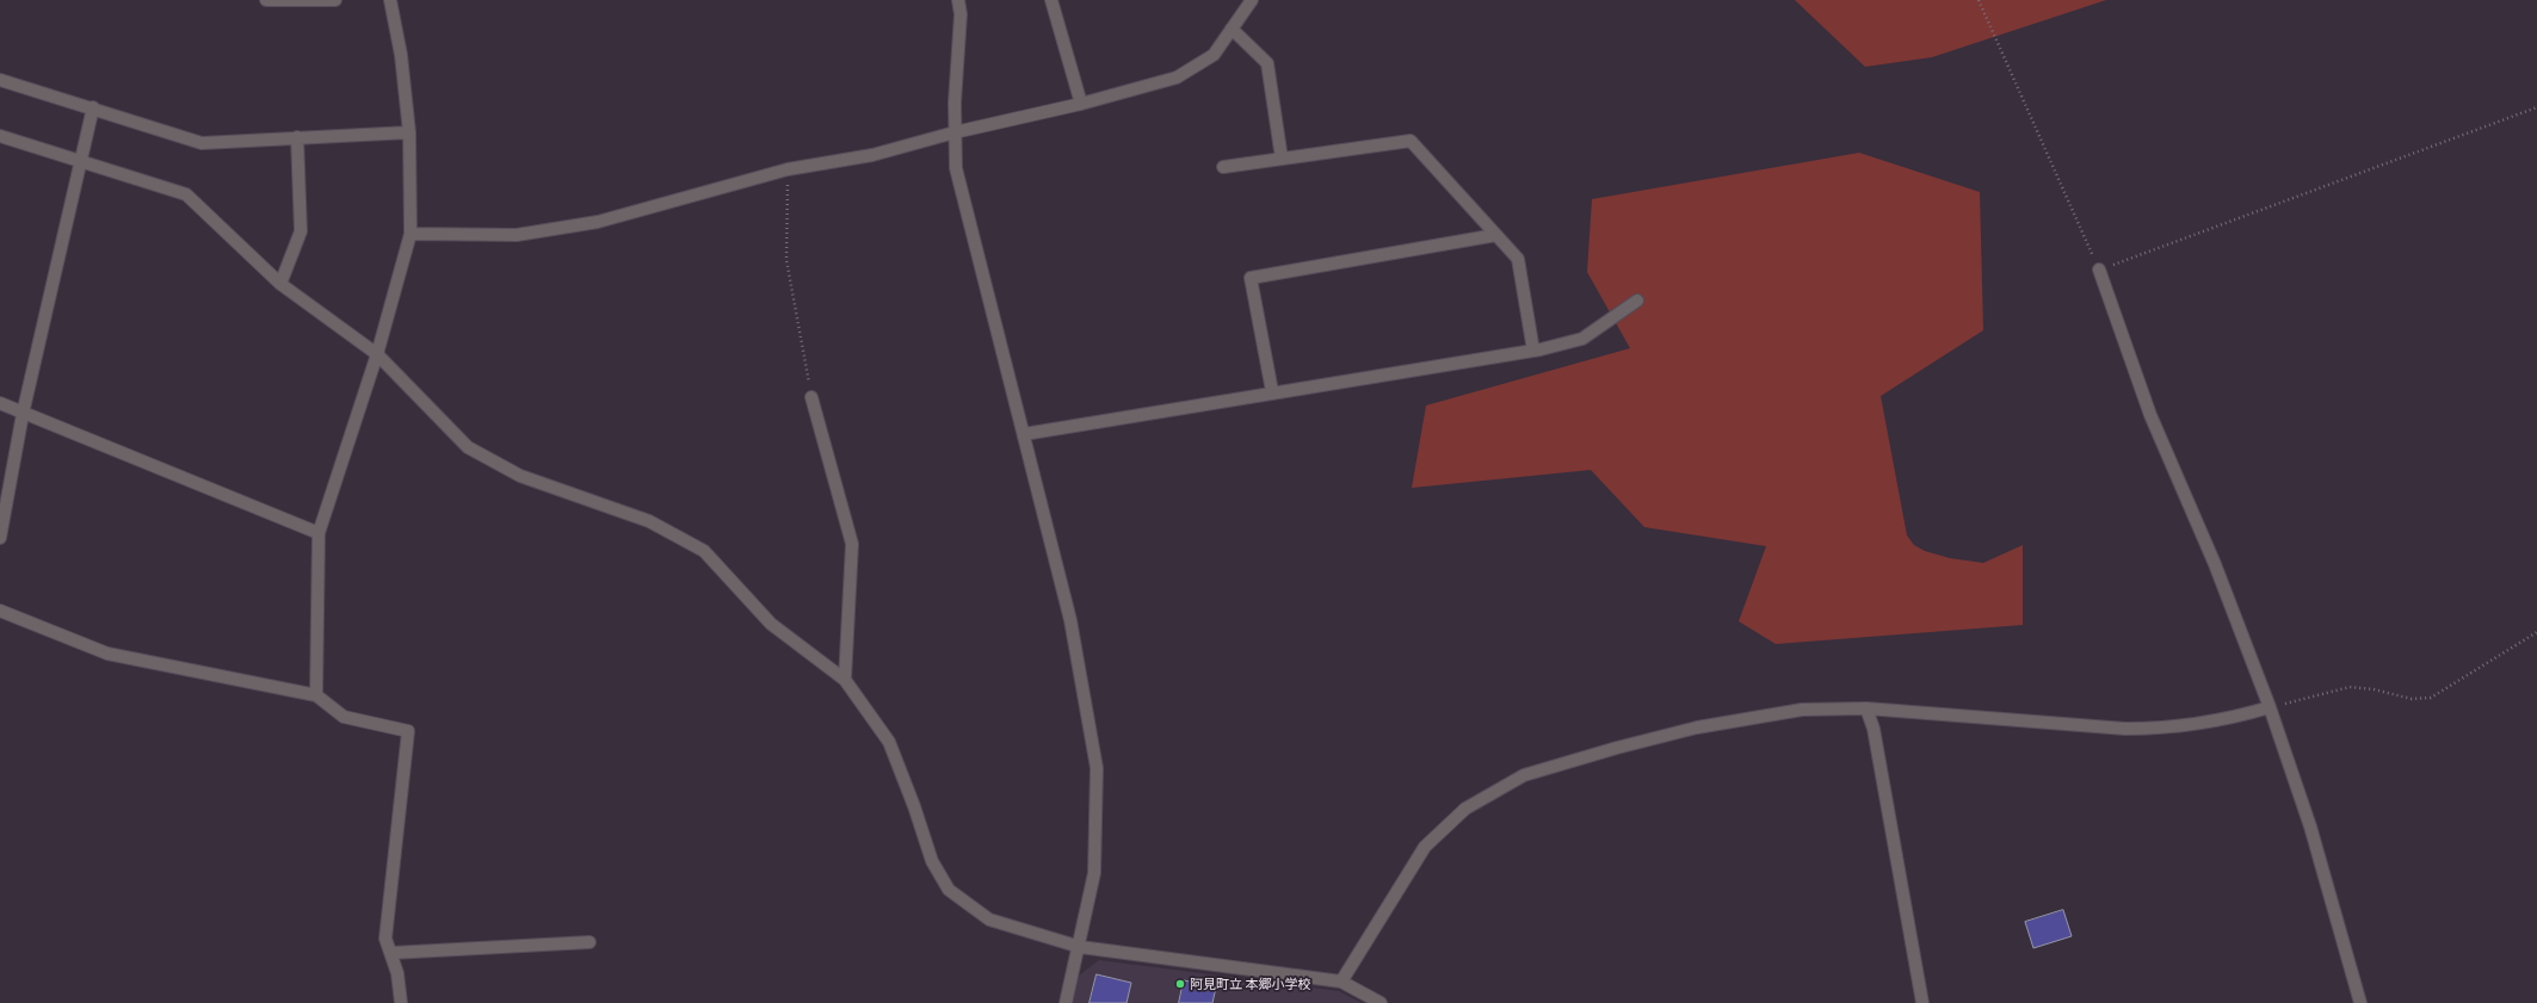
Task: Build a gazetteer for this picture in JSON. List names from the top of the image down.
{
  "places": ["阿見町立 本郷小学校"]
}
